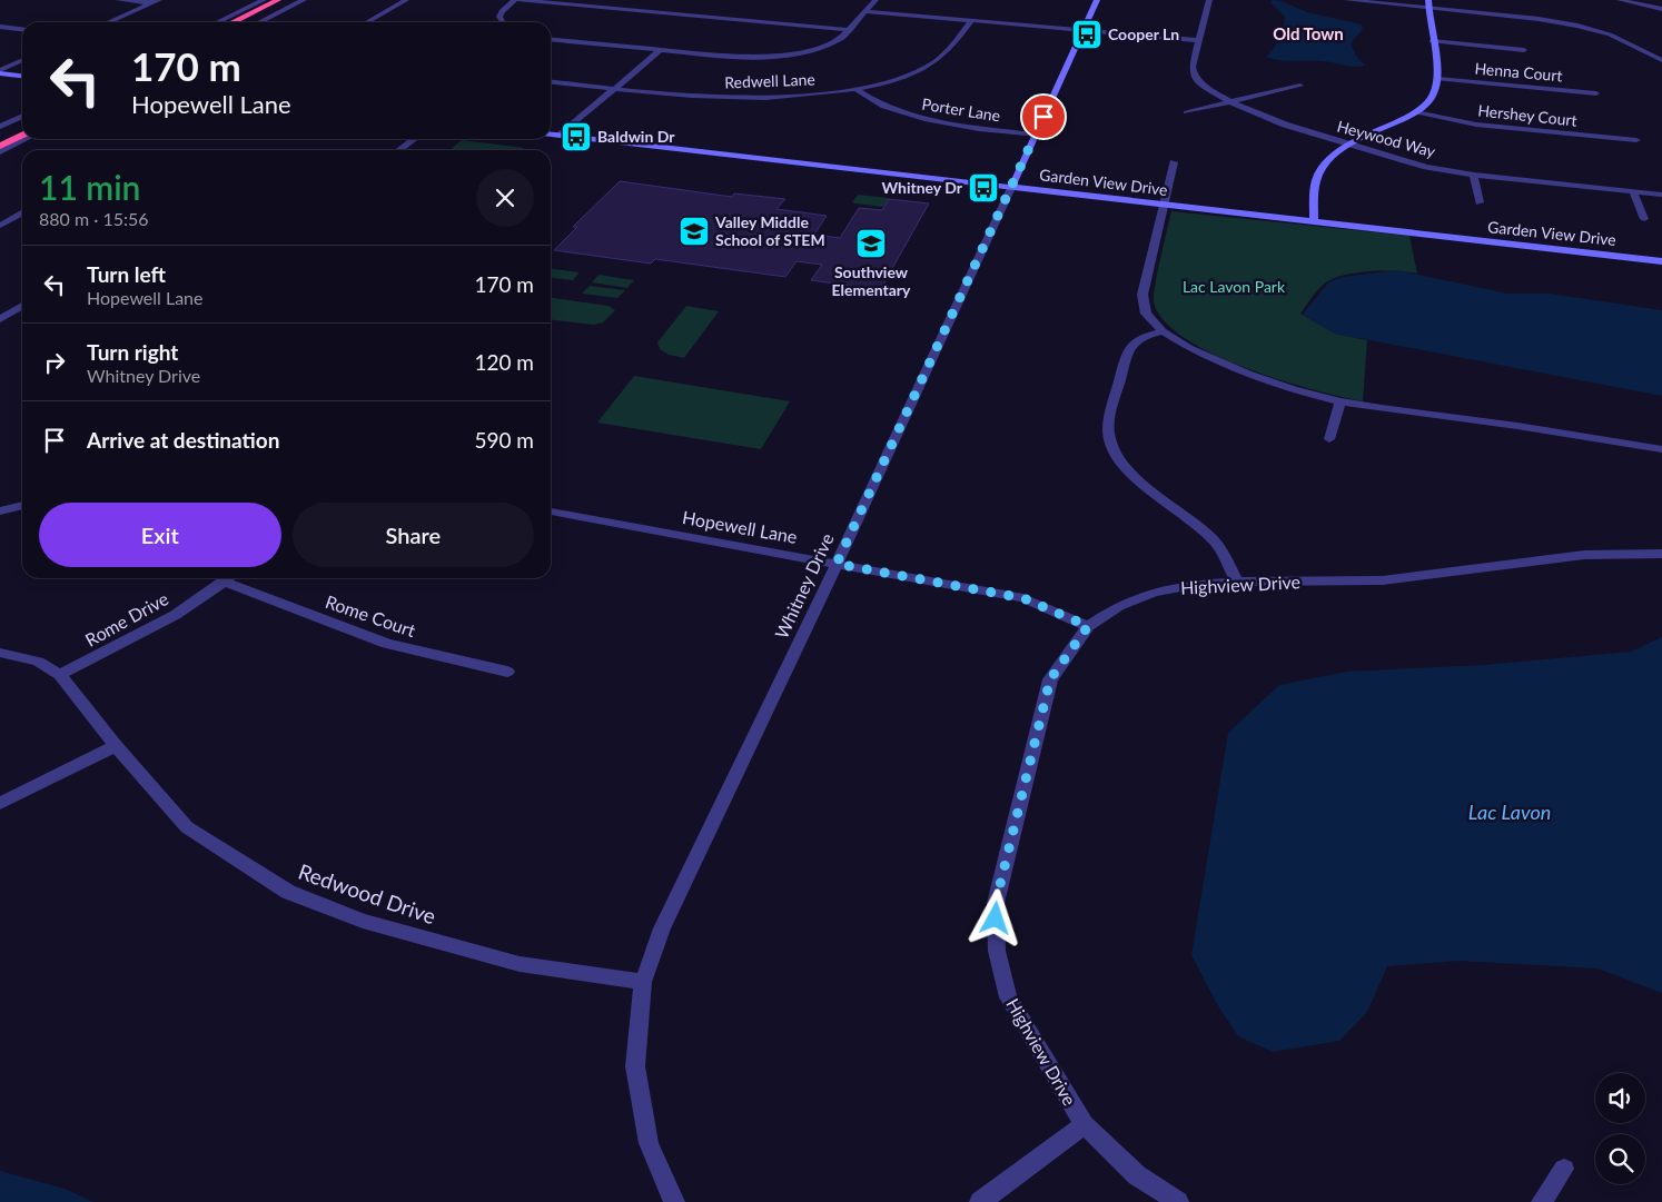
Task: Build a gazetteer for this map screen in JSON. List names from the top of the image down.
{
  "streets": {
    "street": [
      "Henna Court",
      "Redwell Lane",
      "Porter Lane",
      "Hershey Court",
      "Heywood Way",
      "Garden View Drive",
      "Hopewell Lane",
      "Highview Drive",
      "Whitney Drive",
      "Rome Court",
      "Rome Drive",
      "Redwood Drive"
    ]
  },
  "crossings": [
    ["Redwell Lane", "Porter Lane"],
    ["Porter Lane", "Whitney Drive"],
    ["Garden View Drive", "Whitney Drive"],
    ["Hopewell Lane", "Highview Drive"],
    ["Hopewell Lane", "Whitney Drive"],
    ["Whitney Drive", "Redwood Drive"],
    ["Rome Drive", "Redwood Drive"]
  ],
  "districts": ["Old Town"],
  "water": ["Lac Lavon"],
  "parks": ["Lac Lavon Park"],
  "places": {
    "bus stop": ["Cooper Ln", "Baldwin Dr", "Whitney Dr"],
    "school or university": ["Valley Middle School of STEM", "Southview Elementary"]
  },
  "page": {
    "turn": ["170 m", "Hopewell Lane"],
    "heading": ["11 min", "880 m · 15:56"],
    "list": [
      {
        "name": "Turn left",
        "note": "Hopewell Lane",
        "value": "170 m"
      },
      {
        "name": "Turn right",
        "note": "Whitney Drive",
        "value": "120 m"
      },
      {
        "name": "Arrive at destination",
        "value": "590 m"
      }
    ],
    "buttons": ["Exit", "Share"]
  }
}
